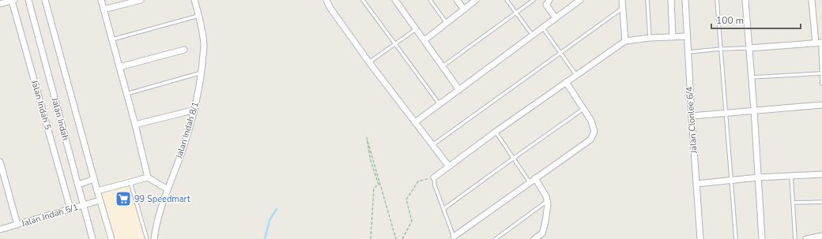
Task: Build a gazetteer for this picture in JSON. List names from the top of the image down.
{
  "streets": {
    "street": [
      "Jalan Indah 5",
      "Jalan Indah",
      "Jalan Clonlee 6/4",
      "Jalan Indah 8/1",
      "Jalan Indah 5/1"
    ]
  },
  "crossings": [
    ["Jalan Indah 5", "Jalan Indah 5/1"],
    ["Jalan Indah", "Jalan Indah 5/1"]
  ],
  "places": {
    "supermarket": ["99 Speedmart"]
  },
  "scale_bar": "100 m"
}
